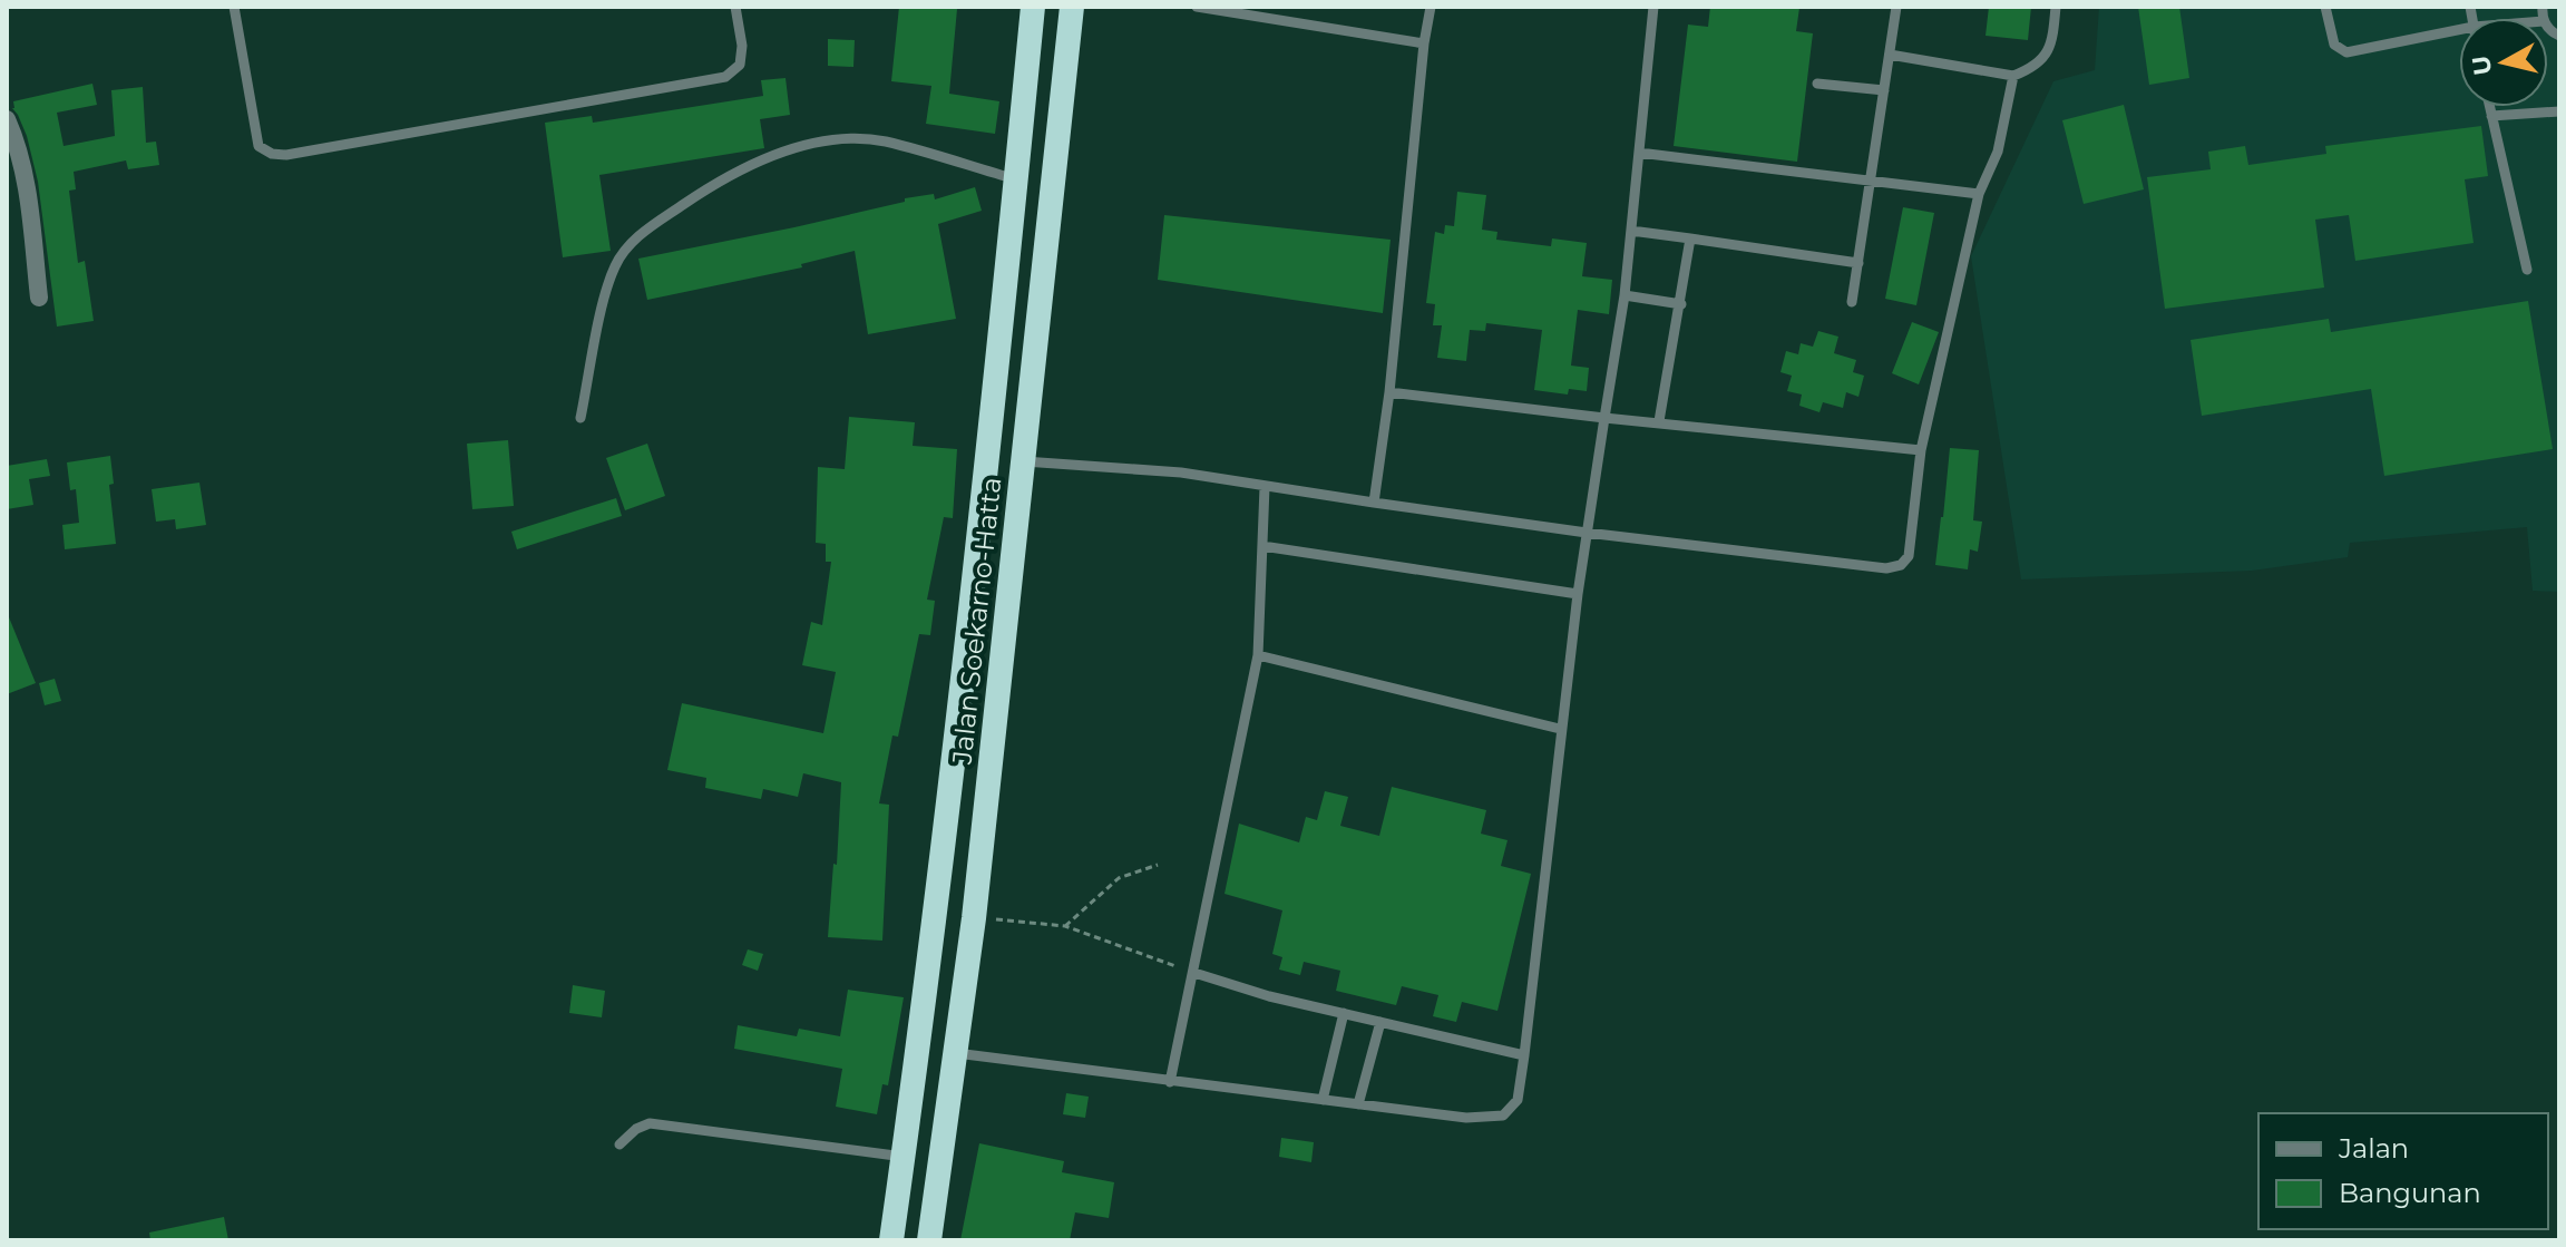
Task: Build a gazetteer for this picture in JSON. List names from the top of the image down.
{
  "streets": {
    "highway": ["Jalan Soekarno-Hatta"]
  },
  "legend": ["Jalan", "Bangunan"],
  "north": "left"
}
